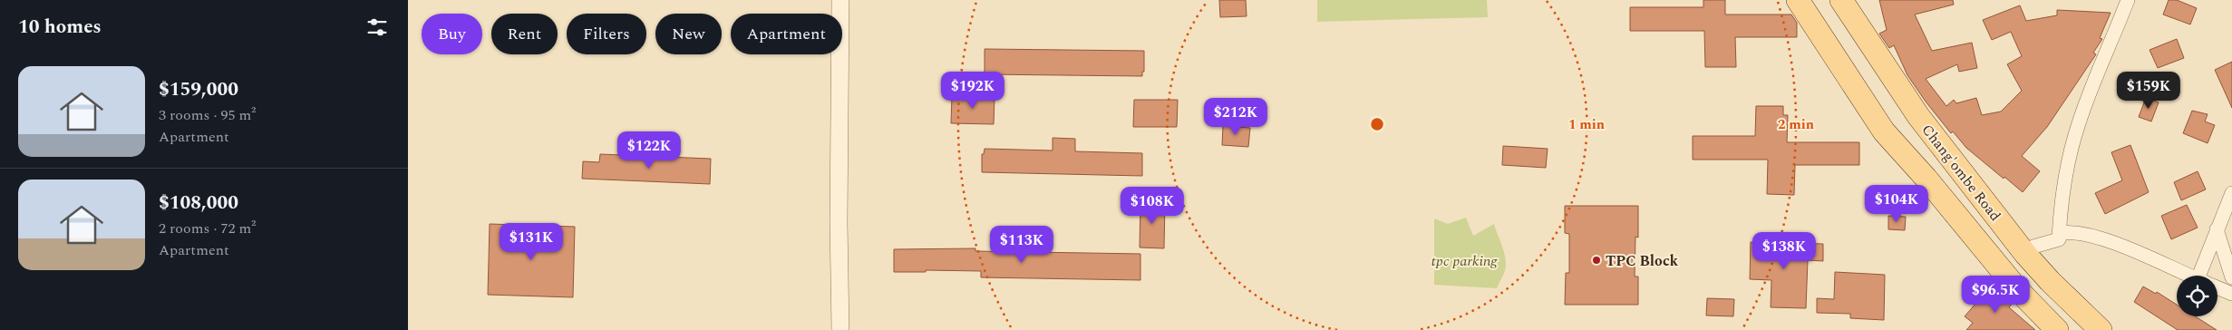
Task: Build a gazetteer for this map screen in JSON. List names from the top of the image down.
{
  "streets": {
    "main road": ["Chang'ombe Road"]
  },
  "parks": ["tpc parking"],
  "places": ["TPC Block"],
  "page": {
    "heading": "10 homes",
    "chip": [
      "Buy",
      "Rent",
      "Filters",
      "New",
      "Apartment"
    ],
    "list": [
      {
        "name": "$159,000",
        "note": "3 rooms · 95 m² · Apartment"
      },
      {
        "name": "$108,000",
        "note": "2 rooms · 72 m² · Apartment"
      }
    ],
    "price": [
      "$192K",
      "$159K",
      "$212K",
      "$122K",
      "$104K",
      "$108K",
      "$131K",
      "$113K",
      "$138K",
      "$96.5K"
    ]
  },
  "rings": ["1 min", "2 min"]
}
